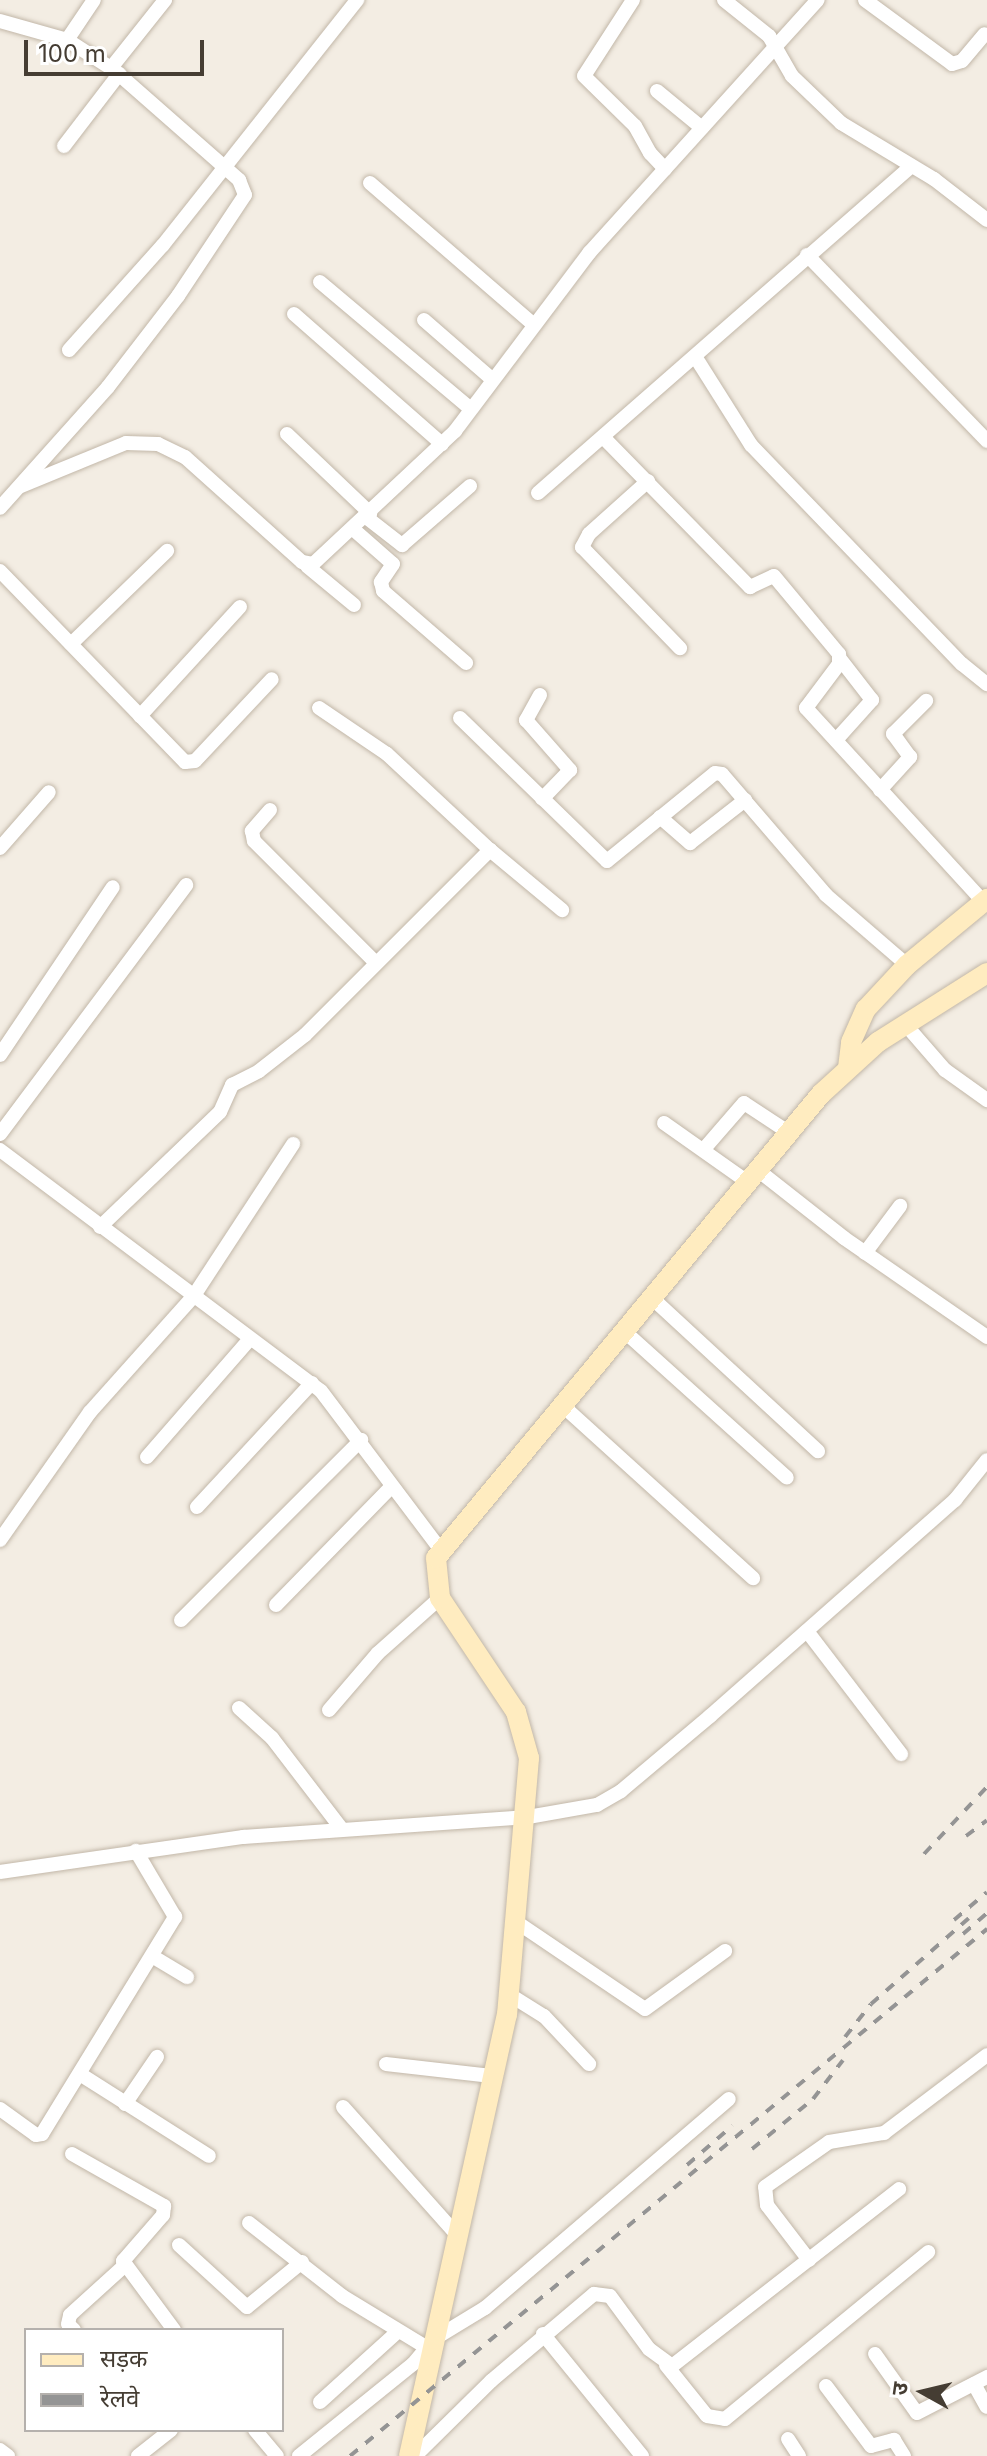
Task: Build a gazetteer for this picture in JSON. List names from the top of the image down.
{
  "legend": ["सड़क", "रेलवे"],
  "scale_bar": "100 m",
  "north": "left"
}
